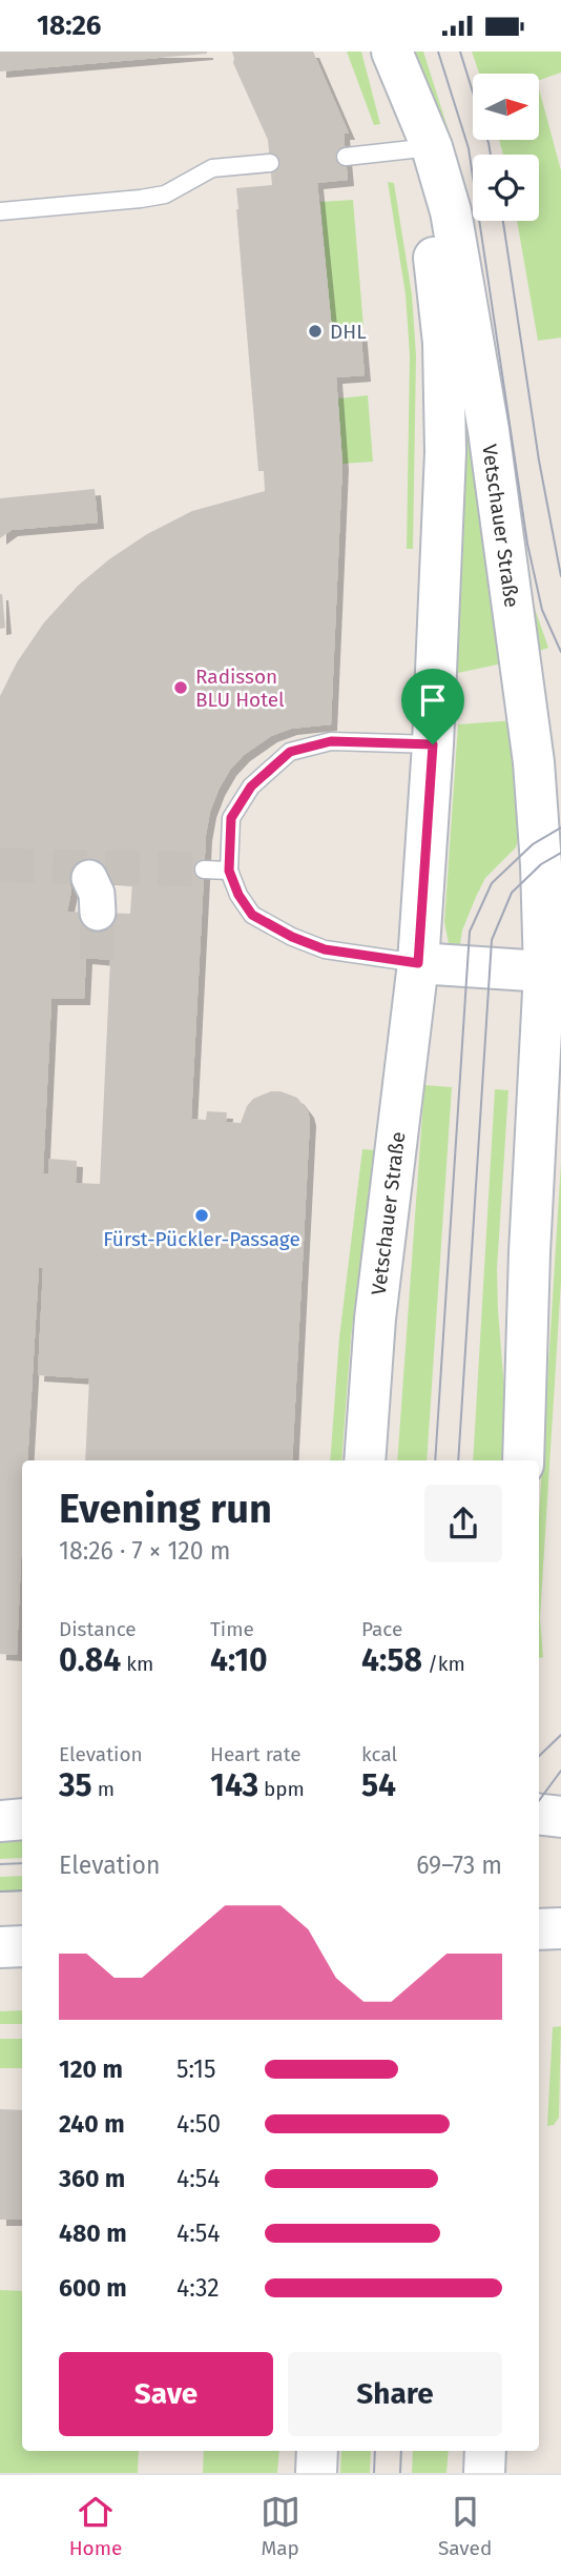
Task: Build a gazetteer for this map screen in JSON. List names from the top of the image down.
{
  "streets": {
    "street": ["Vetschauer Straße"]
  },
  "places": ["DHL", "Radisson BLU Hotel", "Fürst-Pückler-Passage"],
  "north": "right",
  "page": {
    "status": "18:26",
    "heading": ["Evening run", "18:26 · 7 × 120 m"],
    "stats": [
      ["Distance", "0.84 km"],
      ["Time", "4:10"],
      ["Pace", "4:58 /km"],
      ["Elevation", "35 m"],
      ["Heart rate", "143 bpm"],
      ["kcal", "54"]
    ],
    "chart": ["Elevation", "69–73 m"],
    "list": [
      {
        "name": "120 m",
        "note": "5:15"
      },
      {
        "name": "240 m",
        "note": "4:50"
      },
      {
        "name": "360 m",
        "note": "4:54"
      },
      {
        "name": "480 m",
        "note": "4:54"
      },
      {
        "name": "600 m",
        "note": "4:32"
      }
    ],
    "buttons": ["Save", "Share"],
    "tabs": ["Home", "Map", "Saved"]
  }
}
